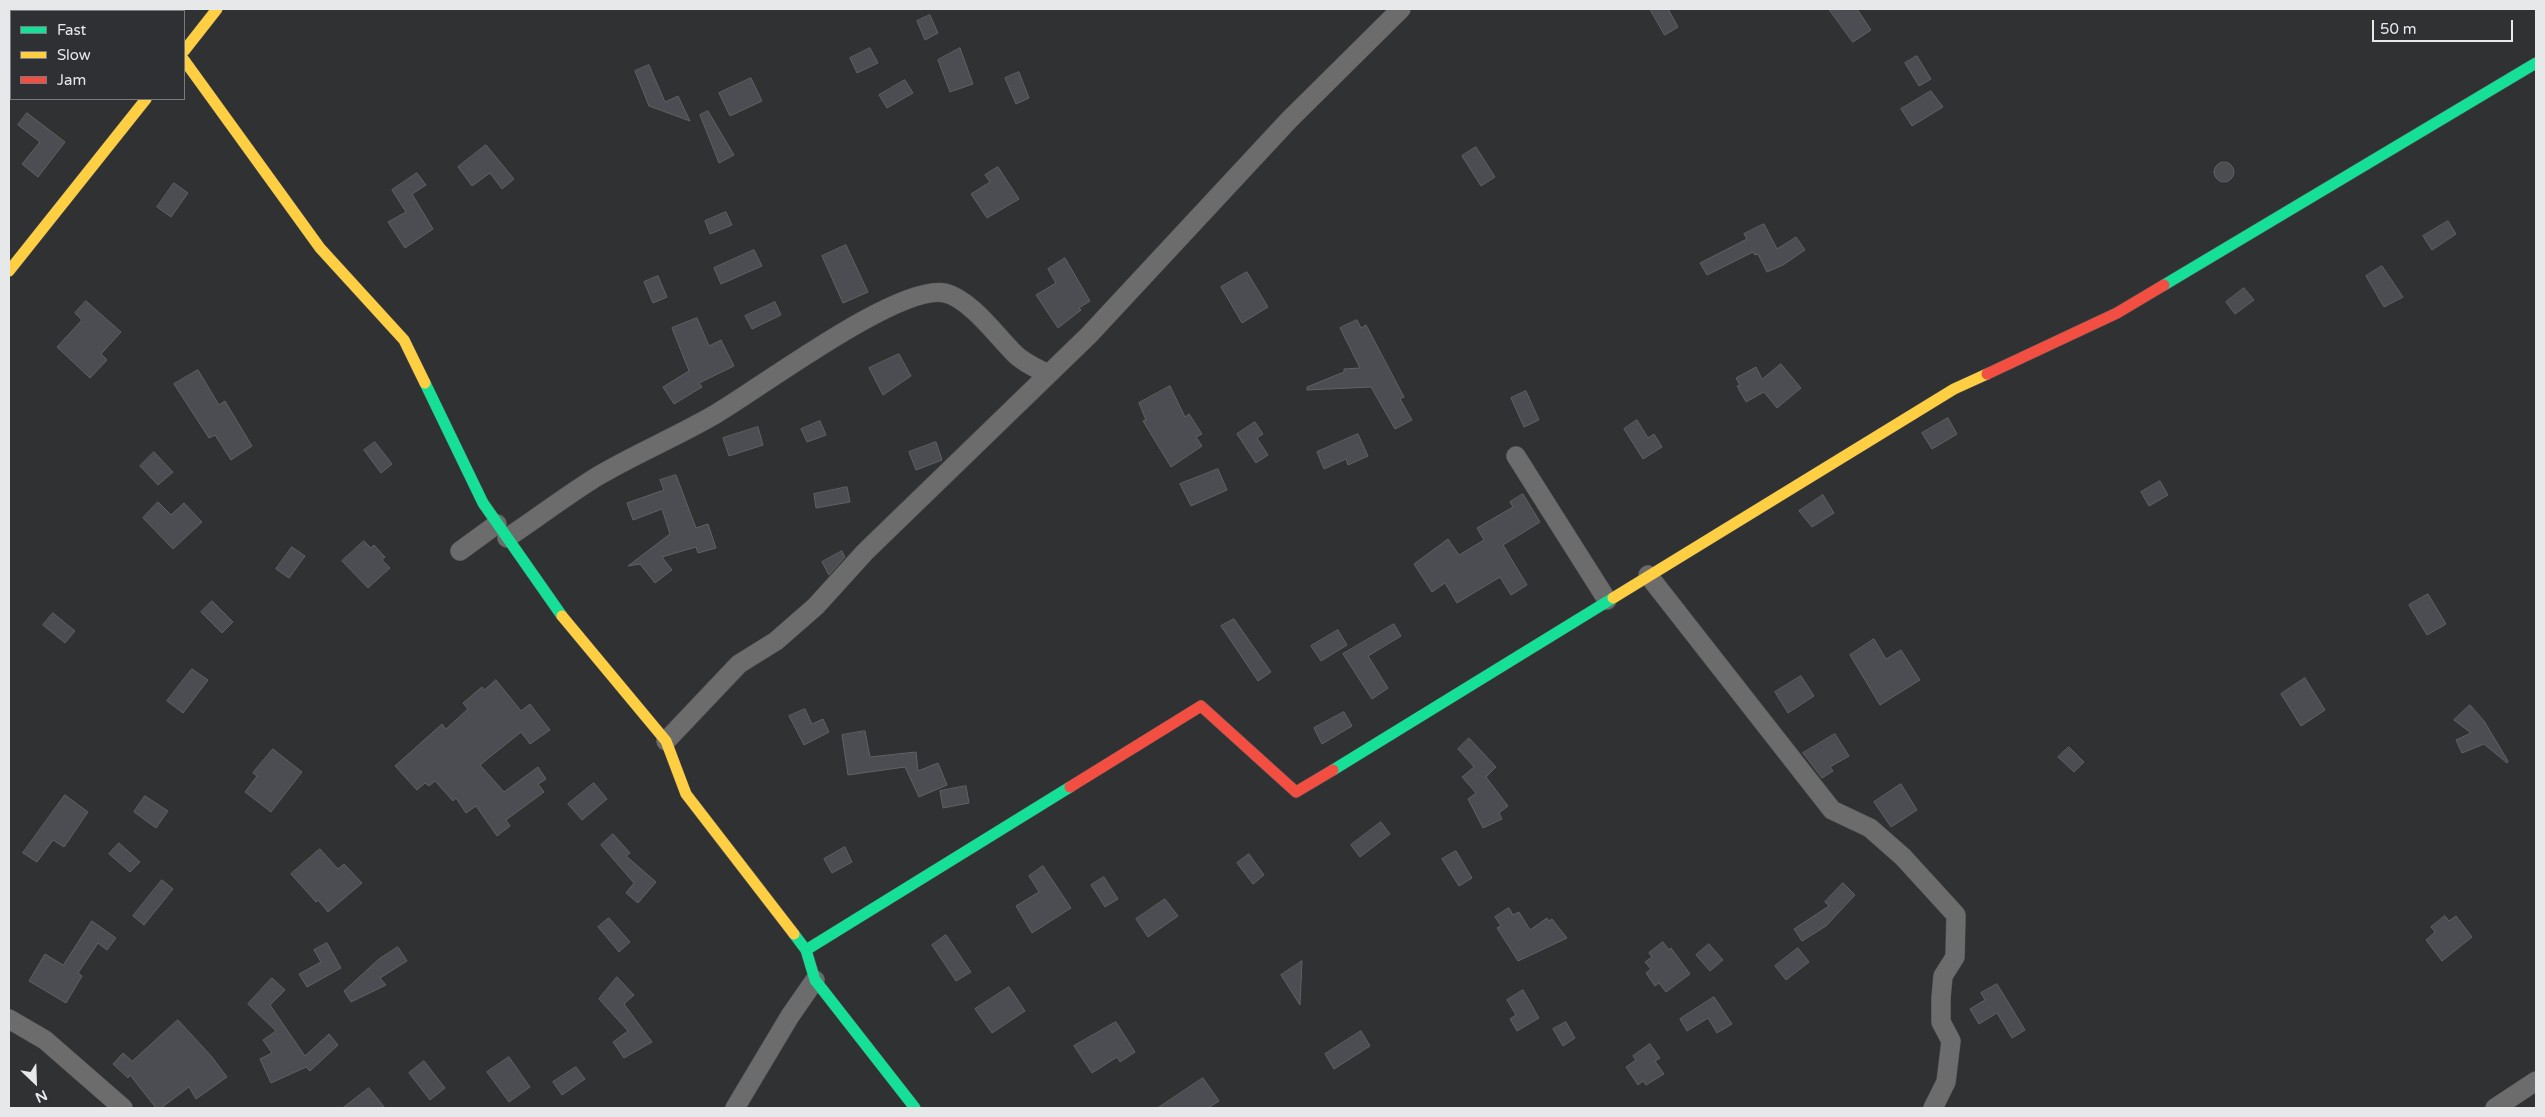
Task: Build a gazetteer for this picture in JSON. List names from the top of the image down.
{
  "legend": ["Fast", "Slow", "Jam"],
  "scale_bar": "50 m",
  "north": "bottom right"
}
